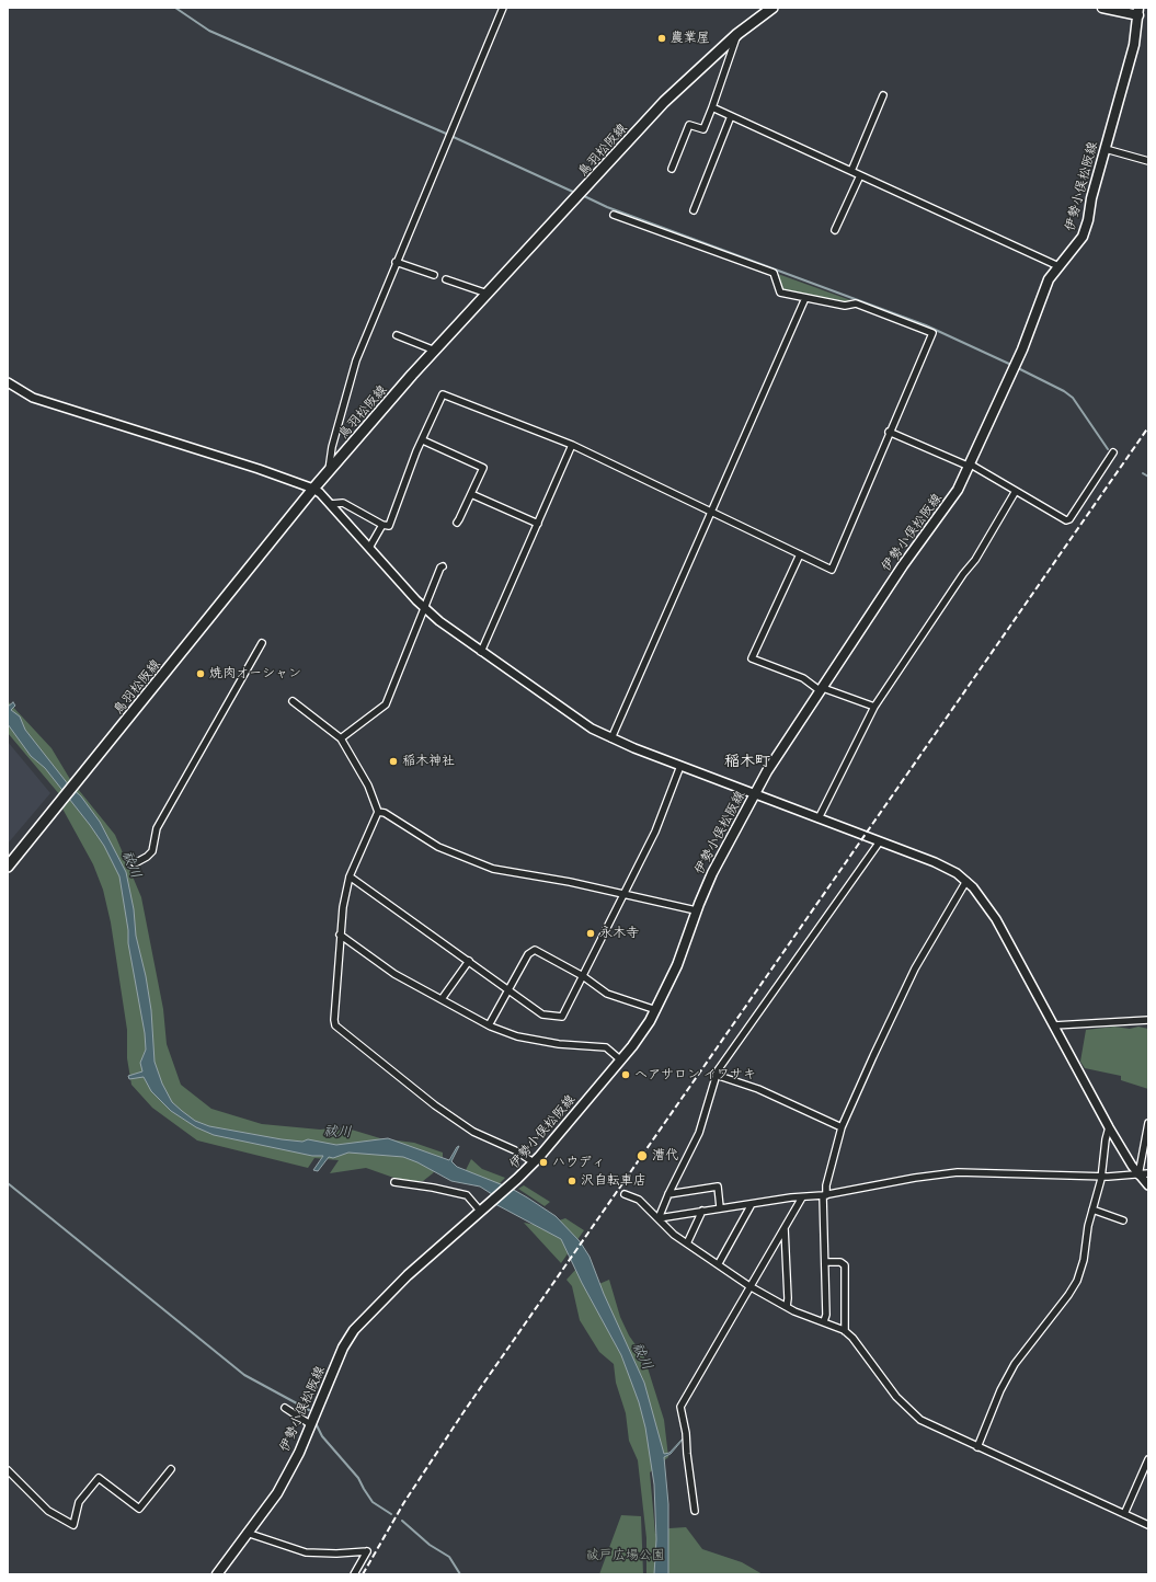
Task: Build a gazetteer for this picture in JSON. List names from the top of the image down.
{
  "streets": {
    "main road": ["鳥羽松阪線", "伊勢小俣松阪線"]
  },
  "districts": ["稲木町"],
  "water": ["祓川"],
  "parks": ["祓戸広場公園"],
  "places": [
    "農業屋",
    "焼肉オーシャン",
    "稲木神社",
    "永木寺",
    "ヘアサロン イワサキ",
    "漕代",
    "ハウディ",
    "沢自転車店"
  ]
}
